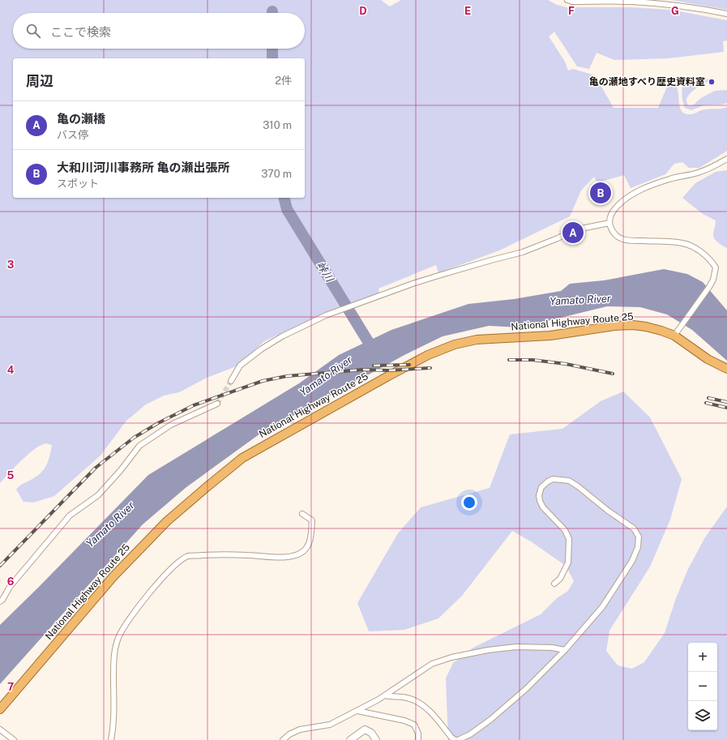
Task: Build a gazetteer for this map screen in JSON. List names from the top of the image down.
{
  "streets": {
    "highway": ["National Highway Route 25"]
  },
  "water": ["峠川", "Yamato River"],
  "places": ["亀の瀬地すべり歴史資料室"],
  "page": {
    "search": "ここで検索",
    "heading": ["周辺", "2件"],
    "list": [
      {
        "mark": "A",
        "name": "亀の瀬橋",
        "note": "バス停",
        "value": "310 m"
      },
      {
        "mark": "B",
        "name": "大和川河川事務所 亀の瀬出張所",
        "note": "スポット",
        "value": "370 m"
      }
    ],
    "pins": ["B", "A"],
    "map_buttons": ["+", "−"]
  },
  "grid": {
    "columns": [
      "D",
      "E",
      "F",
      "G"
    ],
    "rows": [
      "3",
      "4",
      "5",
      "6",
      "7"
    ]
  }
}
